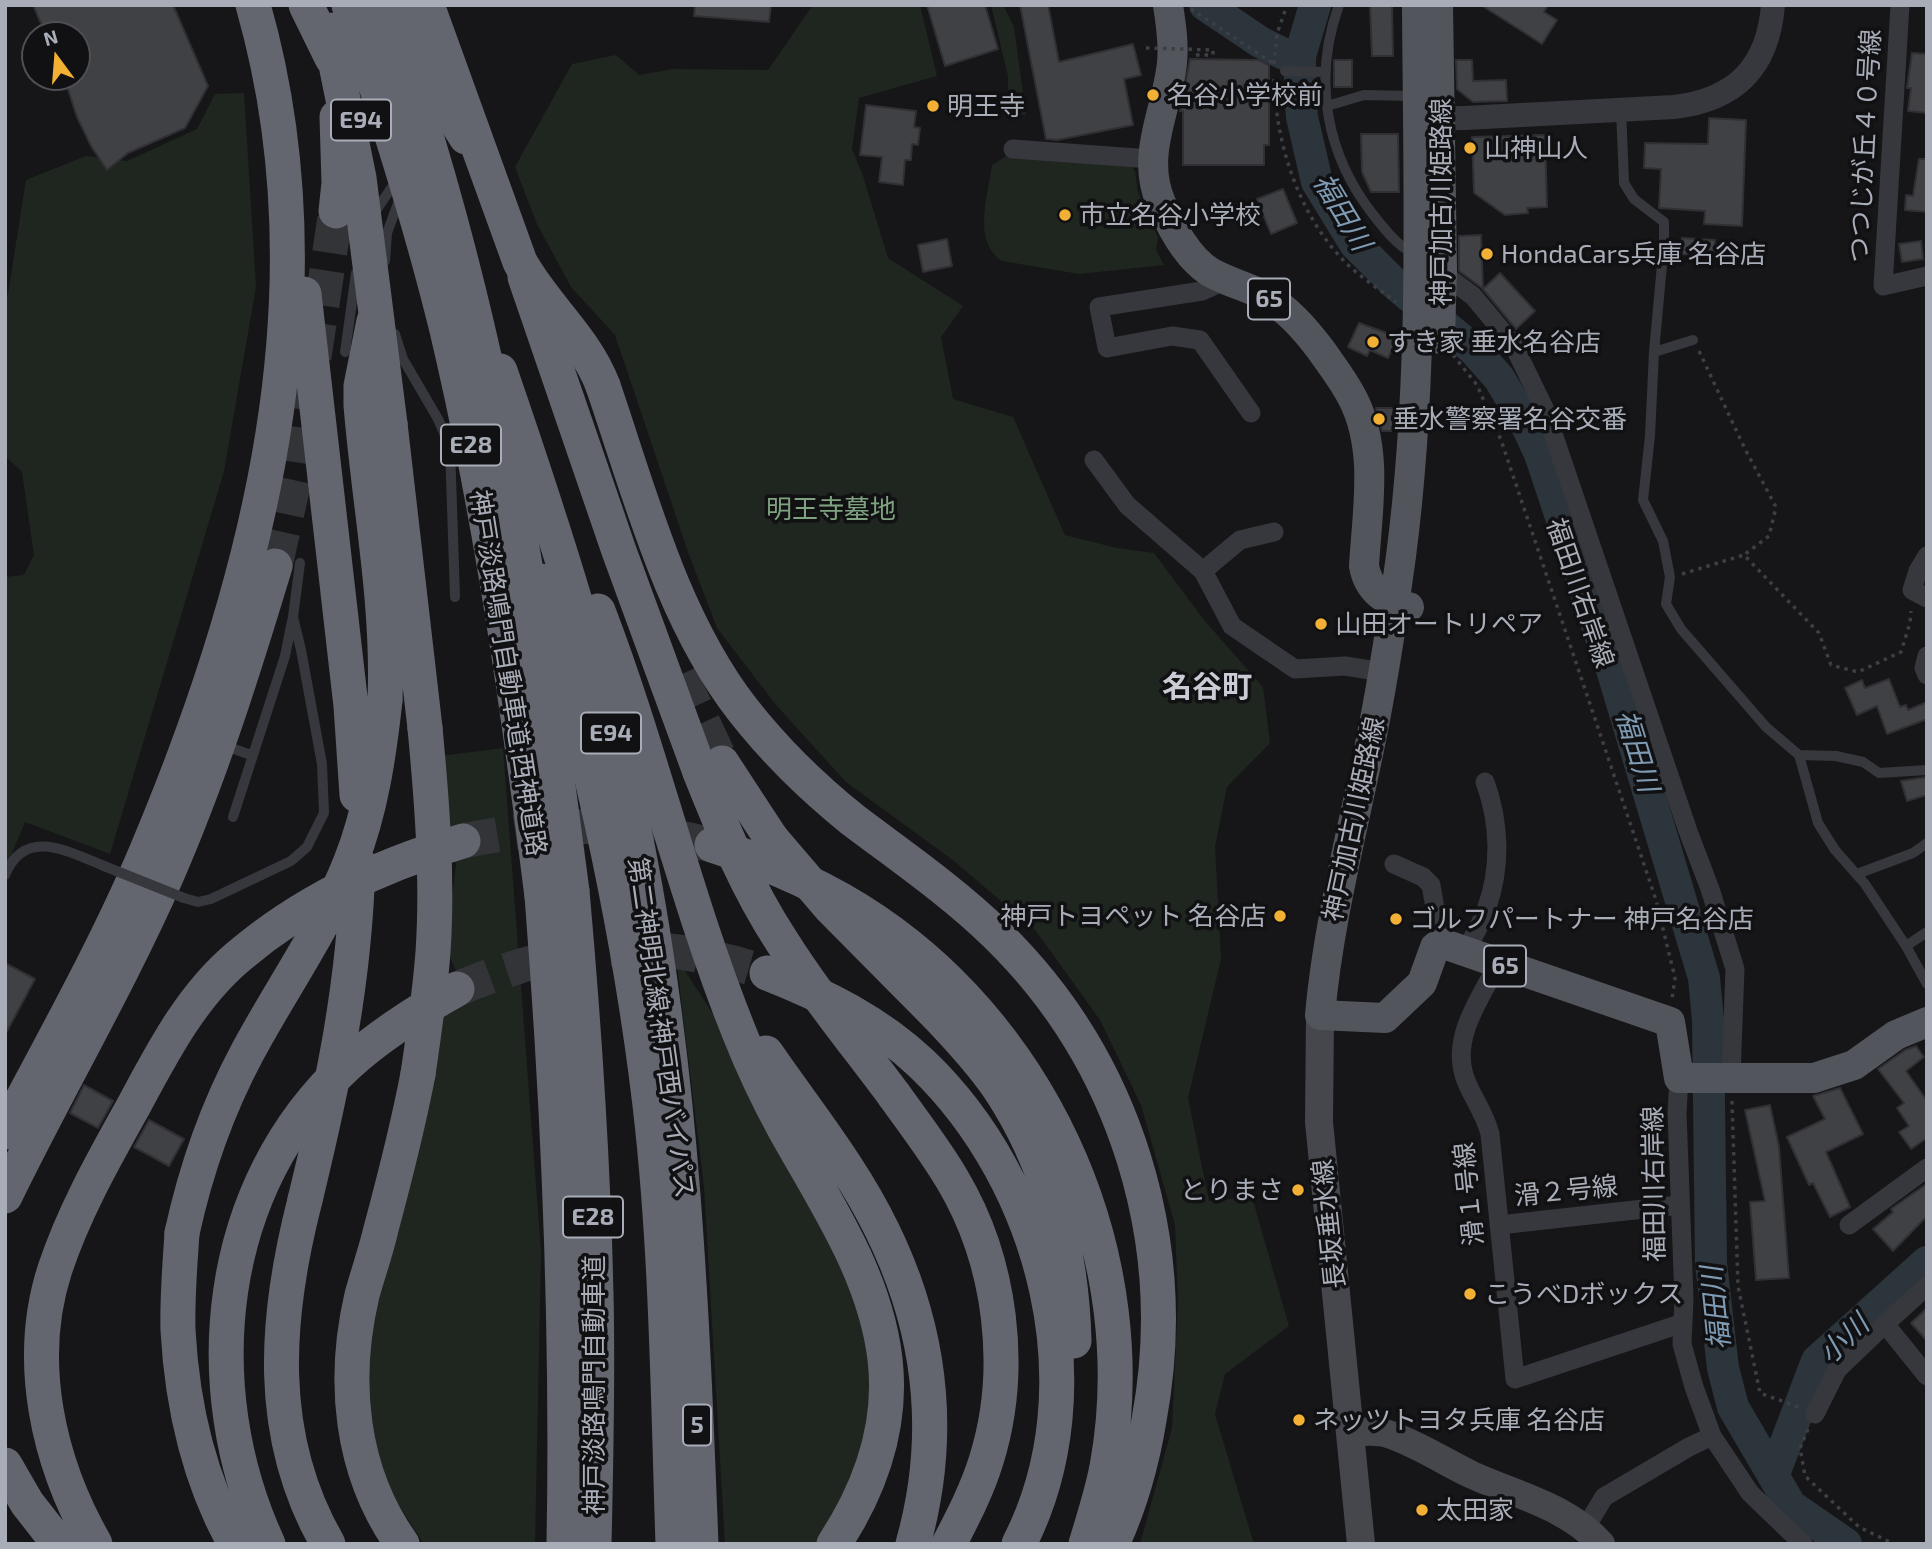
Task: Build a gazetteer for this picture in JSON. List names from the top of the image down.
{
  "streets": {
    "highway": [
      "E94",
      "E28",
      "神戸淡路鳴門自動車道;西神道路",
      "第二神明北線;神戸西バイパス",
      "神戸淡路鳴門自動車道",
      "5"
    ],
    "main road": ["神戸加古川姫路線", "65", "長坂垂水線"],
    "street": [
      "つつじが丘４０号線",
      "福田川右岸線",
      "滑２号線",
      "滑１号線"
    ]
  },
  "crossings": [
    ["神戸加古川姫路線", "65"],
    ["神戸加古川姫路線", "福田川右岸線"],
    ["神戸加古川姫路線", "長坂垂水線"],
    ["65", "福田川右岸線"],
    ["65", "滑１号線"],
    ["福田川右岸線", "滑２号線"],
    ["福田川右岸線", "滑１号線"],
    ["神戸淡路鳴門自動車道;西神道路", "神戸淡路鳴門自動車道"],
    ["第二神明北線;神戸西バイパス", "5"],
    ["滑２号線", "滑１号線"]
  ],
  "districts": ["名谷町"],
  "water": ["福田川", "小川"],
  "parks": ["明王寺墓地"],
  "places": [
    "名谷小学校前",
    "明王寺",
    "山神山人",
    "市立名谷小学校",
    "HondaCars兵庫 名谷店",
    "すき家 垂水名谷店",
    "垂水警察署名谷交番",
    "山田オートリペア",
    "神戸トヨペット 名谷店",
    "ゴルフパートナー 神戸名谷店",
    "とりまさ",
    "こうべDボックス",
    "ネッツトヨタ兵庫 名谷店",
    "太田家"
  ],
  "north": "top"
}
